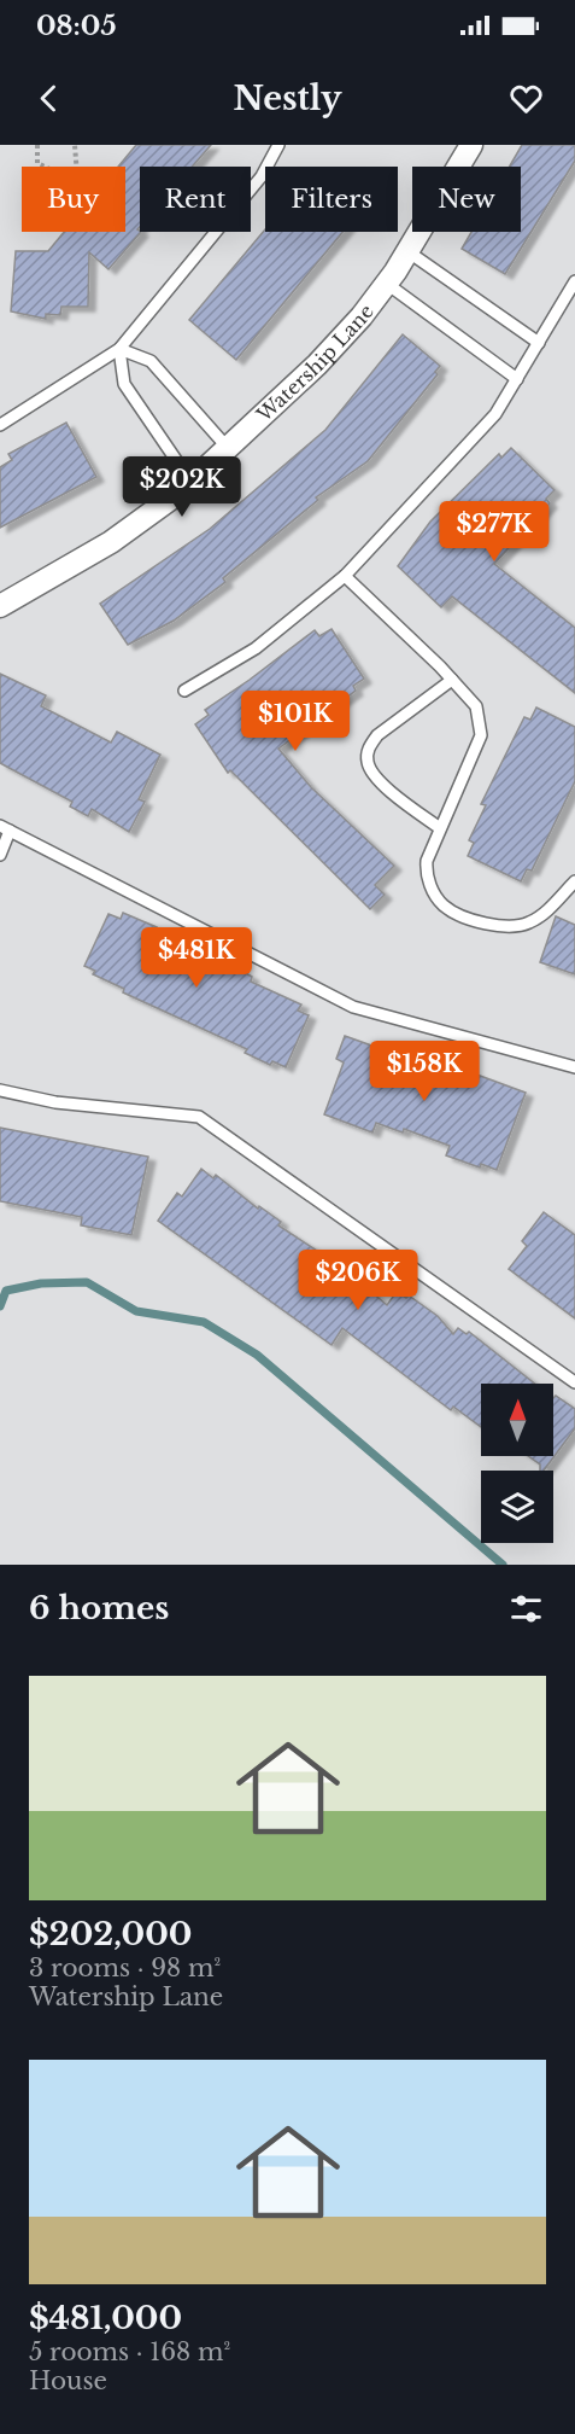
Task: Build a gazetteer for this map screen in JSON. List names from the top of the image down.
{
  "streets": {
    "street": ["Watership Lane"]
  },
  "north": "top",
  "page": {
    "status": "08:05",
    "header": "Nestly",
    "chip": [
      "Buy",
      "Rent",
      "Filters",
      "New"
    ],
    "price": [
      "$202K",
      "$277K",
      "$101K",
      "$481K",
      "$158K",
      "$206K"
    ],
    "heading": "6 homes",
    "list": [
      {
        "name": "$202,000",
        "note": "3 rooms · 98 m² · Watership Lane"
      },
      {
        "name": "$481,000",
        "note": "5 rooms · 168 m² · House"
      }
    ]
  }
}
